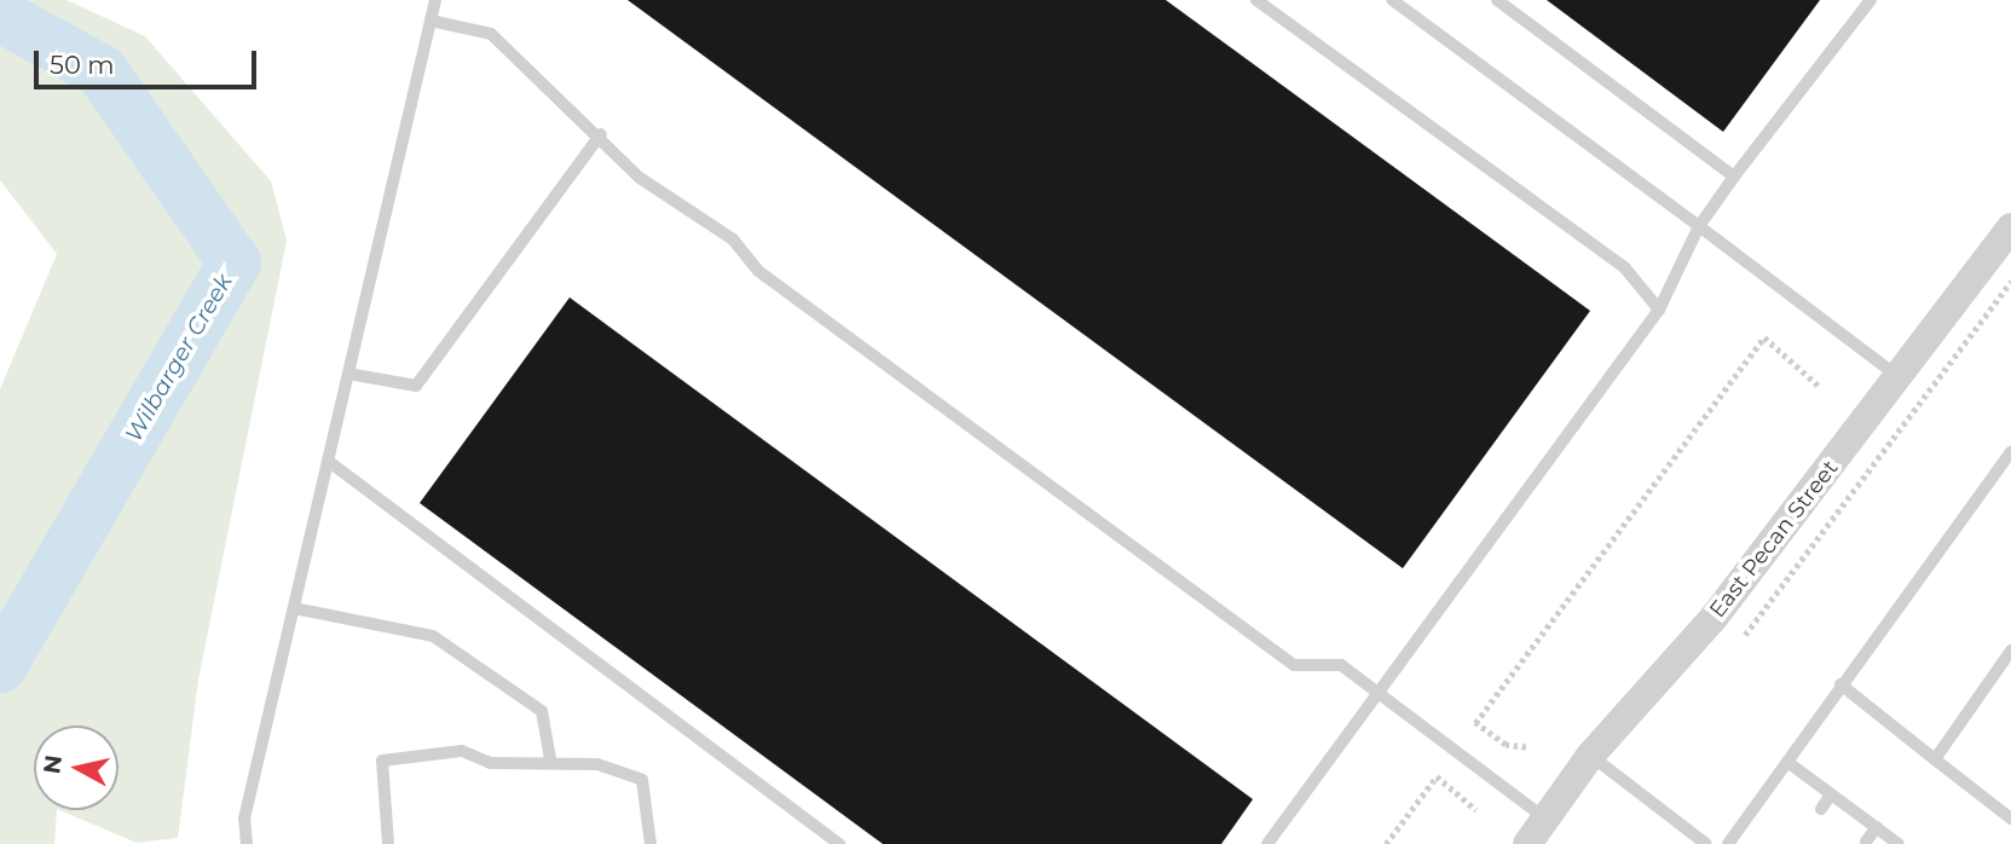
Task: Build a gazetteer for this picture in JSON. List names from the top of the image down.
{
  "streets": {
    "street": ["East Pecan Street"]
  },
  "water": ["Wilbarger Creek"],
  "scale_bar": "50 m",
  "north": "left"
}
